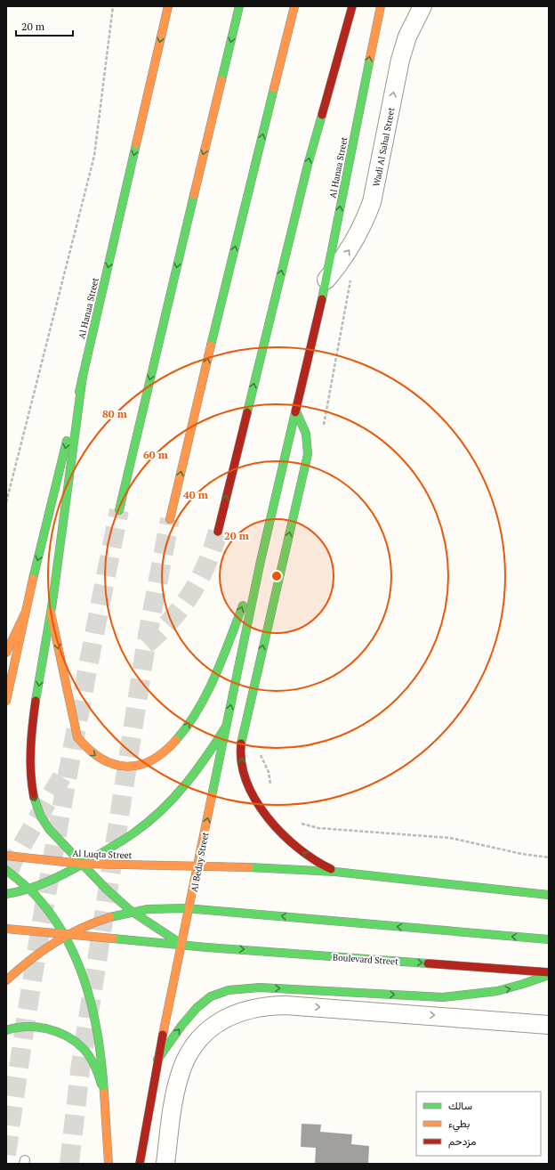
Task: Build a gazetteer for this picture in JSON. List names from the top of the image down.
{
  "streets": {
    "main road": [
      "Al Hanaa Street",
      "Al Luqta Street",
      "Al Beday Street",
      "Boulevard Street"
    ],
    "street": ["Wadi Al Sahal Street"]
  },
  "crossings": [
    ["Wadi Al Sahal Street", "Al Hanaa Street"],
    ["Al Hanaa Street", "Al Beday Street"],
    ["Al Luqta Street", "Al Beday Street"],
    ["Al Beday Street", "Boulevard Street"]
  ],
  "one_way": ["Wadi Al Sahal Street", "Al Beday Street"],
  "legend": ["سالك", "بطيء", "مزدحم"],
  "scale_bar": "20 m",
  "rings": [
    "80 m",
    "60 m",
    "40 m",
    "20 m"
  ]
}
